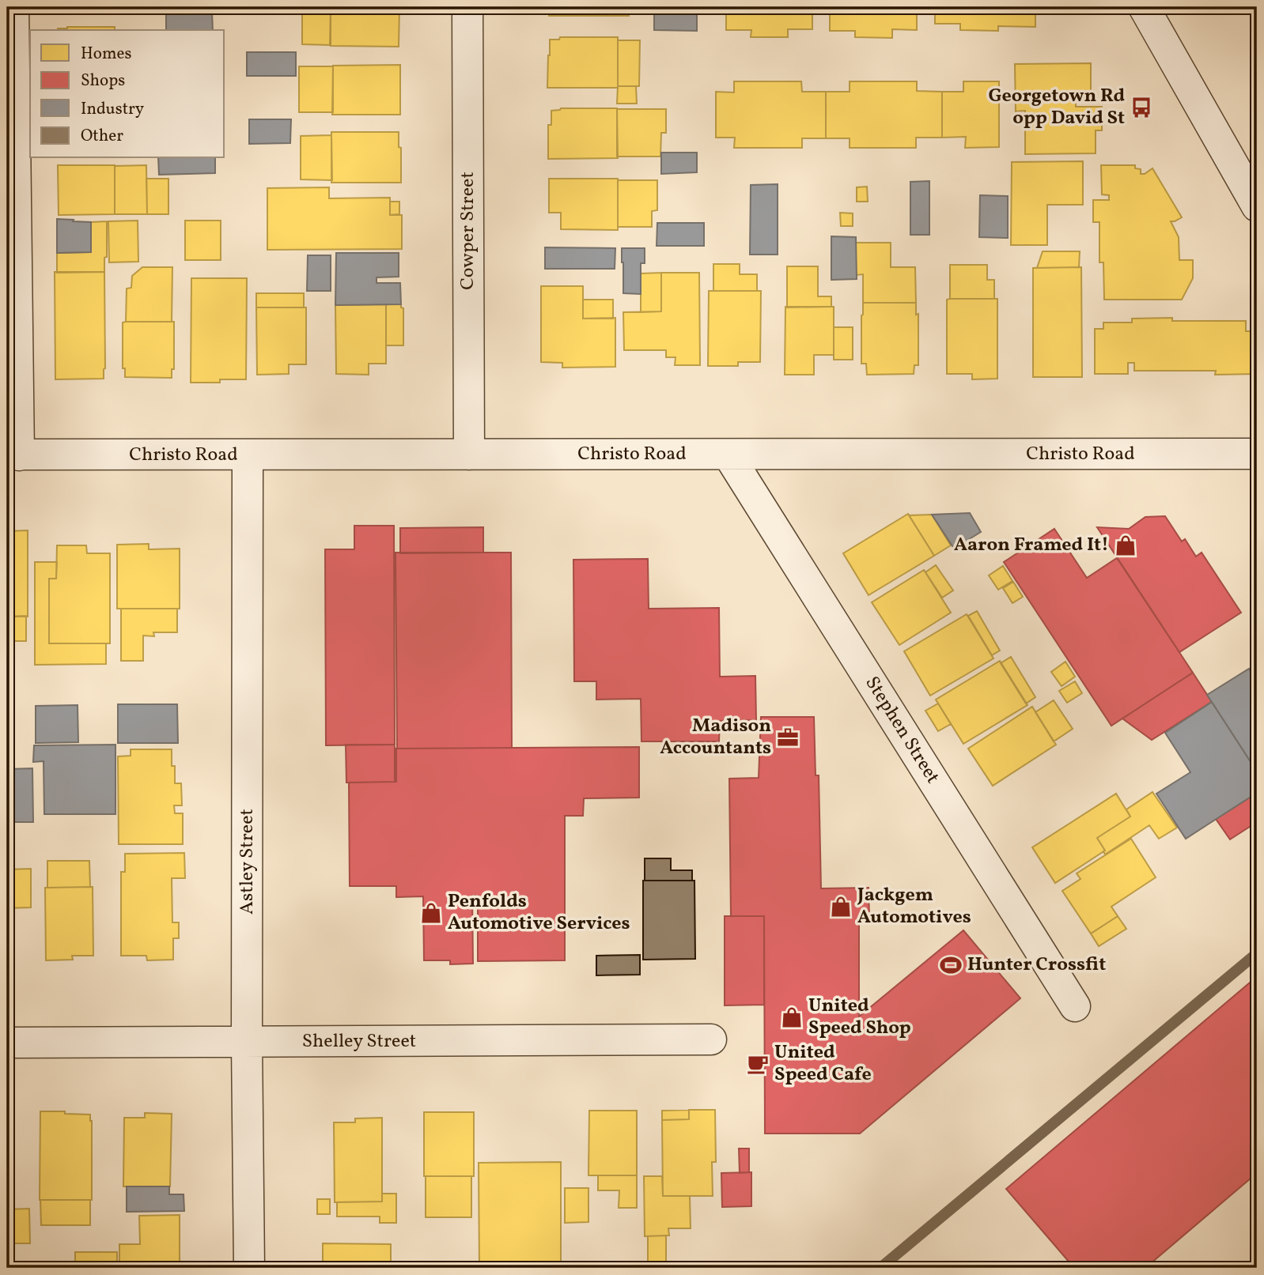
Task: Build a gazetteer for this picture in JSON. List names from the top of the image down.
{
  "streets": {
    "street": [
      "Cowper Street",
      "Christo Road",
      "Stephen Street",
      "Astley Street",
      "Shelley Street"
    ]
  },
  "crossings": [
    ["Cowper Street", "Christo Road"],
    ["Christo Road", "Stephen Street"],
    ["Christo Road", "Astley Street"],
    ["Astley Street", "Shelley Street"]
  ],
  "places": {
    "bus stop": ["Georgetown Rd opp David St"],
    "shop": [
      "Aaron Framed It!",
      "Jackgem Automotives",
      "Penfolds Automotive Services",
      "United Speed Shop"
    ],
    "office": ["Madison Accountants"],
    "sports": ["Hunter Crossfit"],
    "cafe": ["United Speed Cafe"]
  },
  "legend": [
    "Homes",
    "Shops",
    "Industry",
    "Other"
  ]
}
